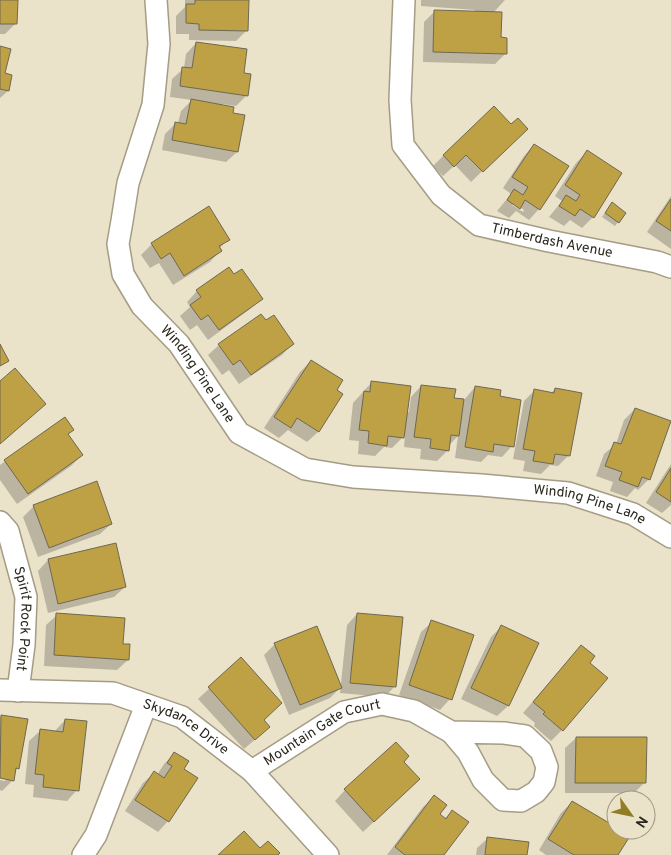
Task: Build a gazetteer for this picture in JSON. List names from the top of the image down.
{
  "streets": {
    "street": [
      "Timberdash Avenue",
      "Winding Pine Lane",
      "Spirit Rock Point",
      "Skydance Drive",
      "Mountain Gate Court"
    ]
  },
  "crossings": [
    ["Spirit Rock Point", "Skydance Drive"],
    ["Skydance Drive", "Mountain Gate Court"]
  ],
  "north": "bottom right"
}
